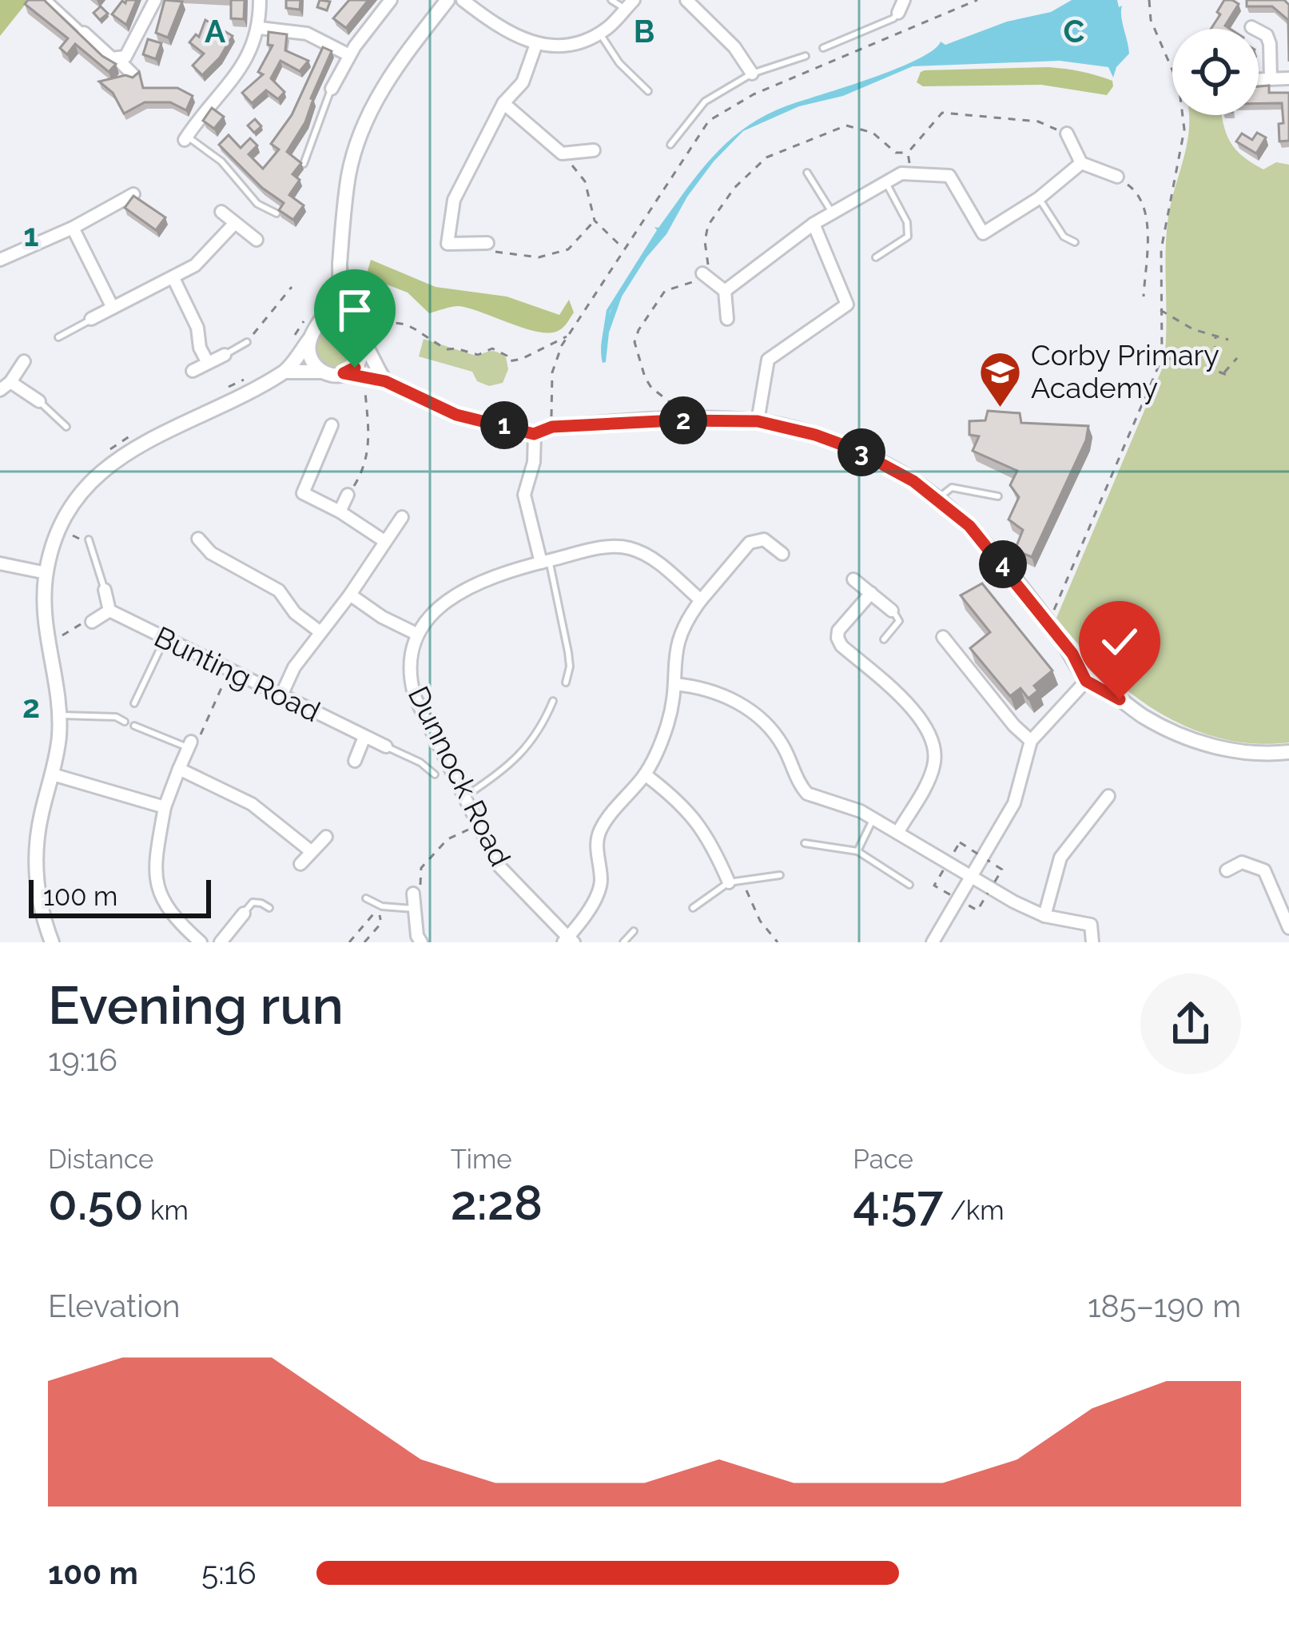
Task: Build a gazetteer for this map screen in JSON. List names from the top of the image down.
{
  "streets": {
    "street": ["Bunting Road", "Dunnock Road"]
  },
  "places": {
    "school or university": ["Corby Primary Academy"]
  },
  "scale_bar": "100 m",
  "page": {
    "pins": [
      "2",
      "1",
      "3",
      "4"
    ],
    "scale": "100 m",
    "heading": ["Evening run", "19:16"],
    "stats": [
      ["Distance", "0.50 km"],
      ["Time", "2:28"],
      ["Pace", "4:57 /km"]
    ],
    "chart": ["Elevation", "185–190 m"],
    "list": [
      {
        "name": "100 m",
        "note": "5:16"
      }
    ]
  },
  "grid": {
    "columns": ["A", "B", "C"],
    "rows": ["1", "2"]
  }
}
